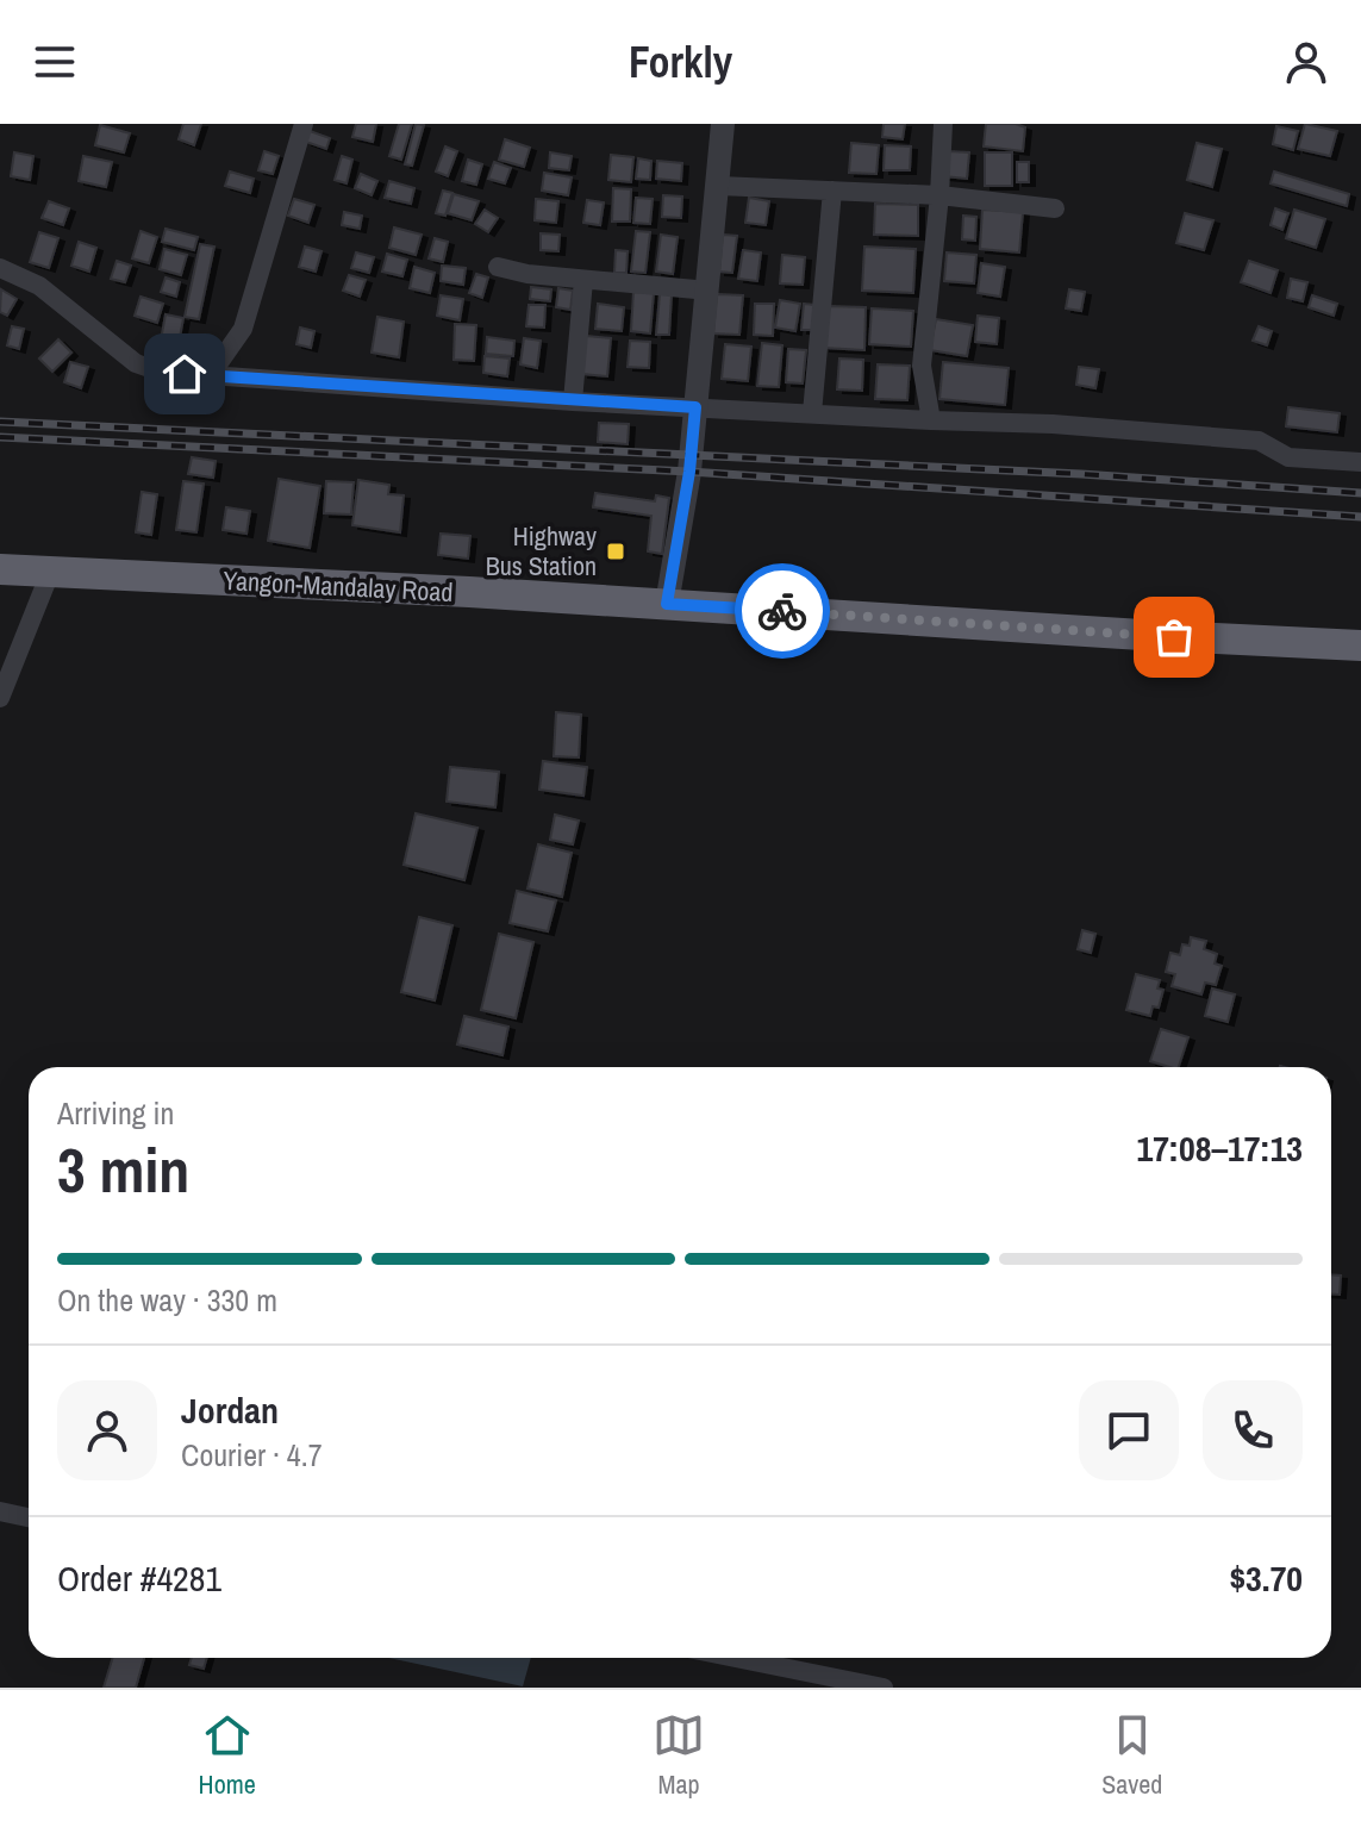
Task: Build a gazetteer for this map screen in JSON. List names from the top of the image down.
{
  "streets": {
    "highway": ["Yangon-Mandalay Road"]
  },
  "places": {
    "transit": ["Highway Bus Station"]
  },
  "page": {
    "header": "Forkly",
    "heading": ["3 min", "Arriving in", "17:08–17:13"],
    "panel": [
      "Jordan",
      "Courier · 4.7",
      "Order #4281",
      "$3.70"
    ],
    "bar": "On the way · 330 m",
    "tabs": ["Home", "Map", "Saved"]
  }
}
